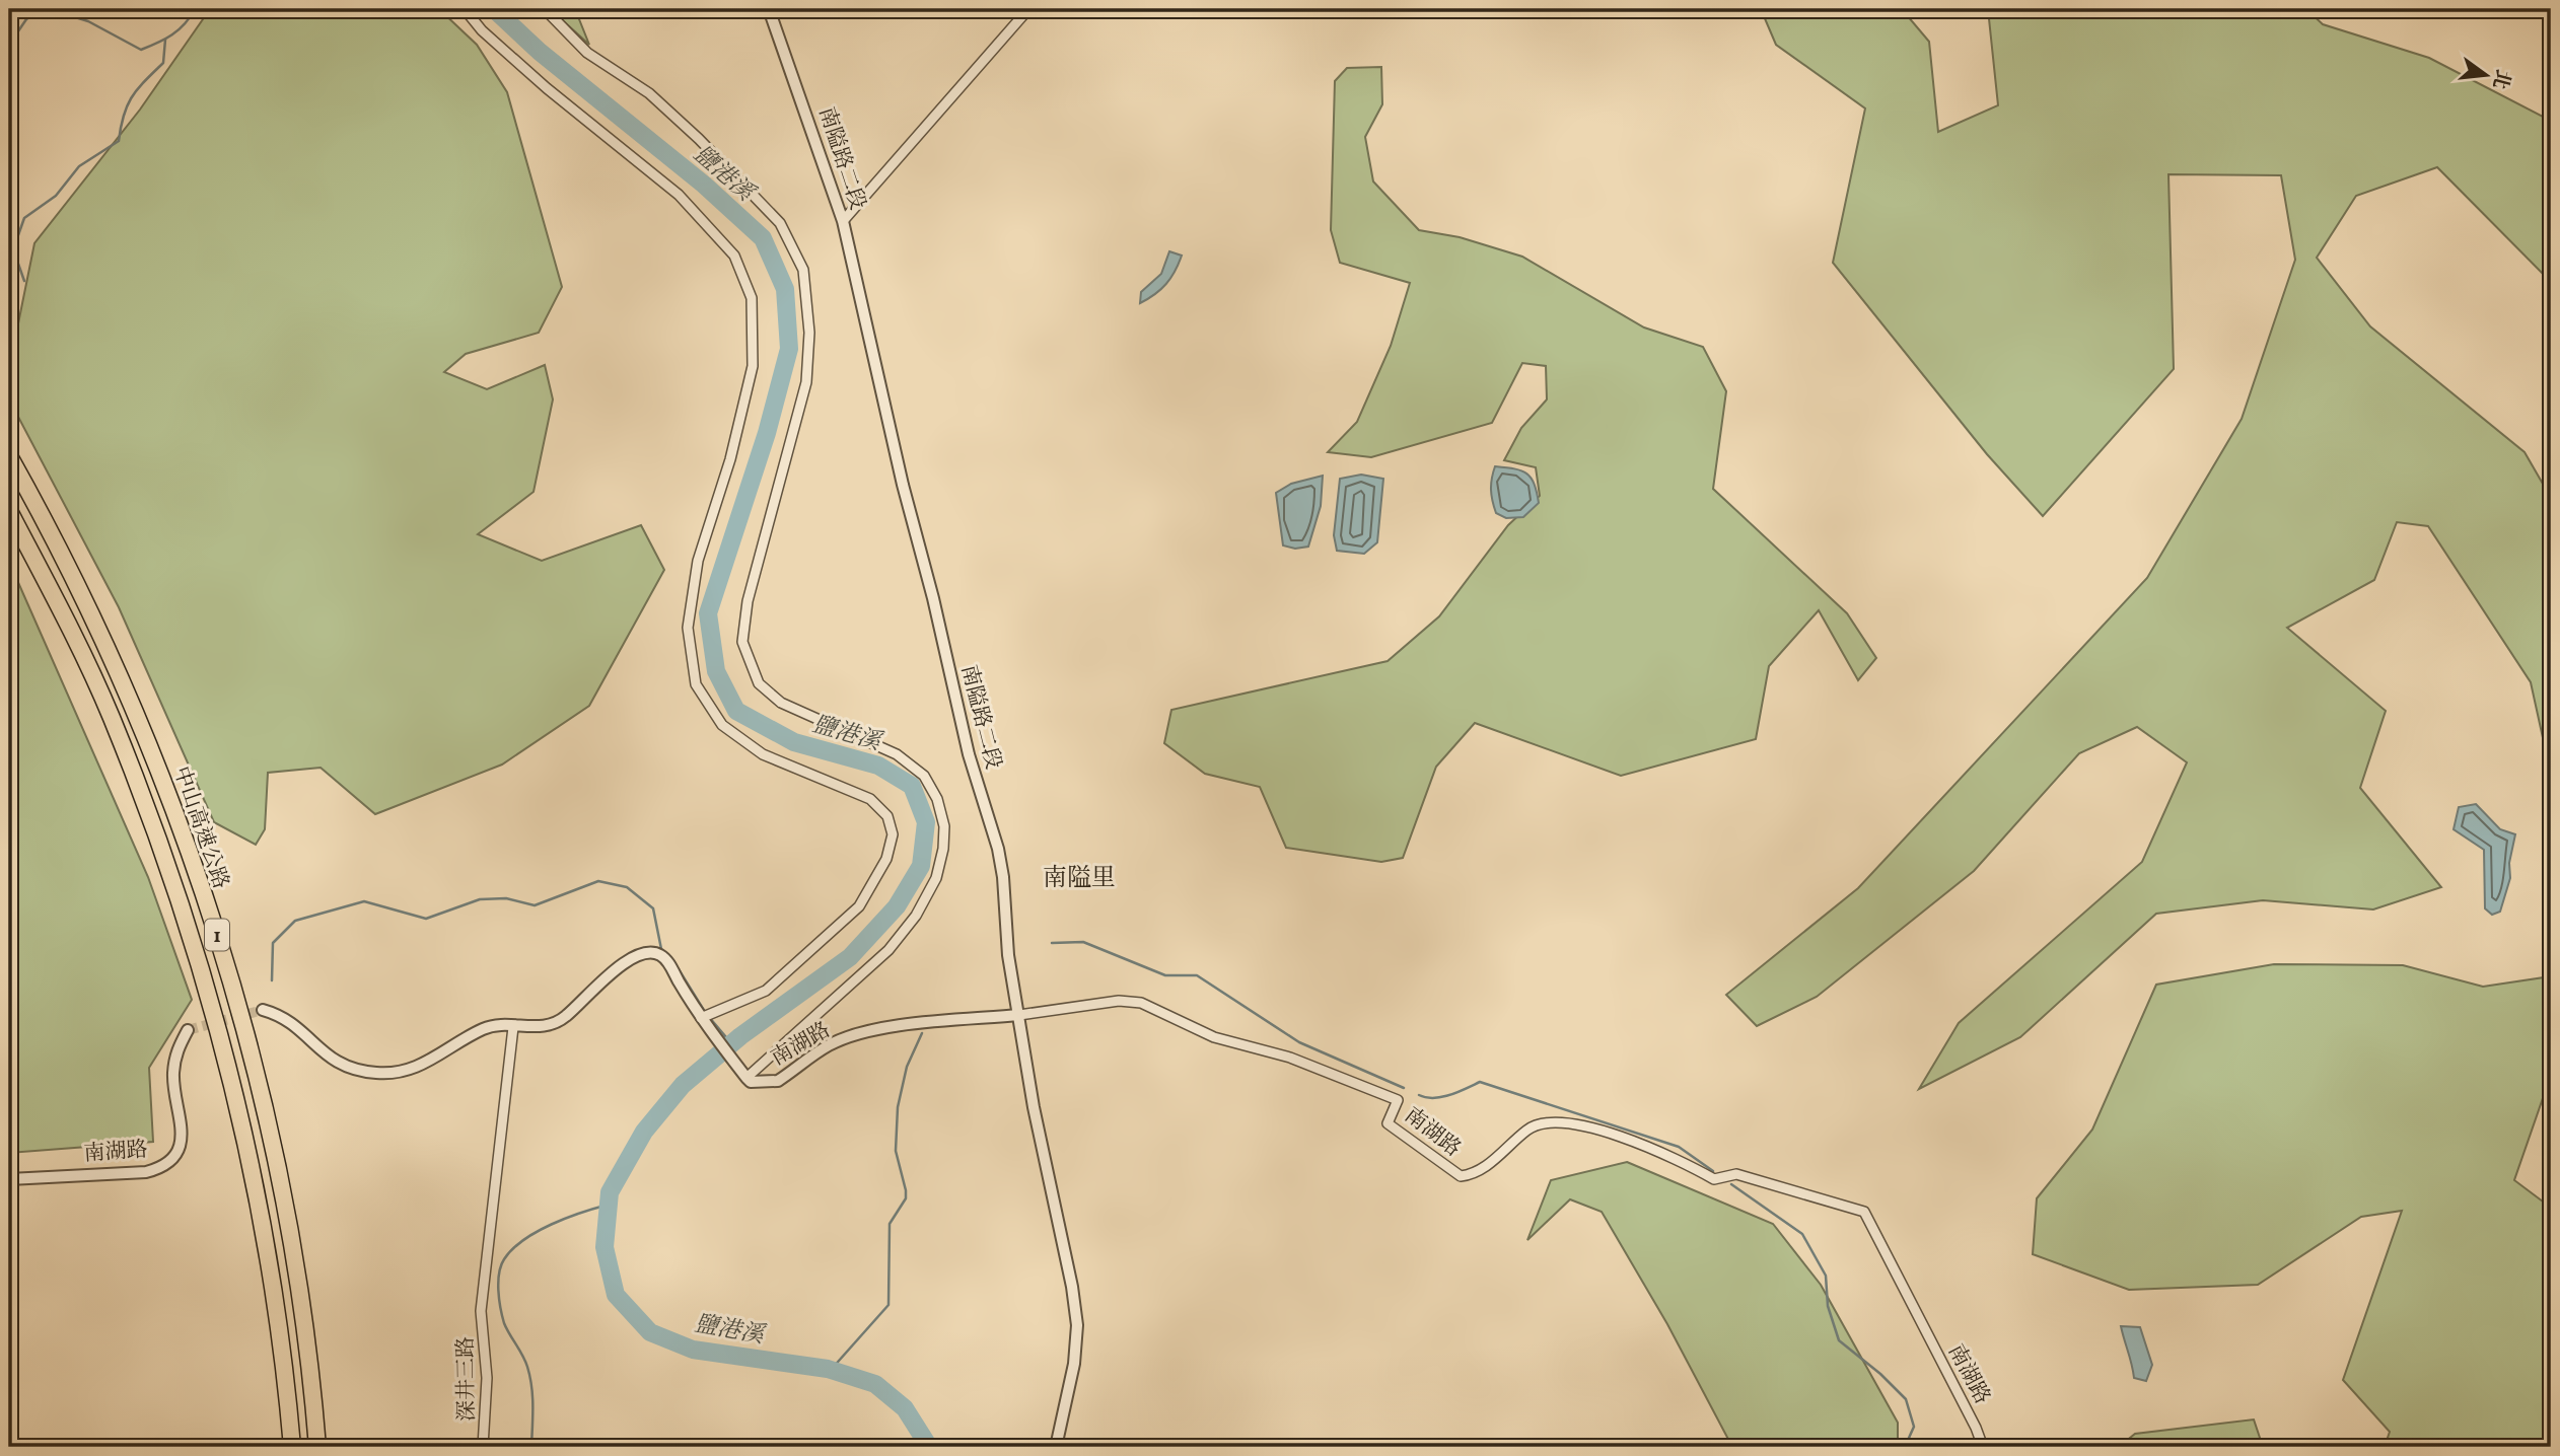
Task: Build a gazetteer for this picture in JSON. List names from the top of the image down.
{
  "streets": {
    "highway": ["中山高速公路", "1"],
    "street": ["南隘路二段", "南湖路", "深井三路"]
  },
  "crossings": [
    ["南隘路二段", "南湖路"]
  ],
  "districts": ["南隘里"],
  "water": ["鹽港溪"],
  "north": "right"
}
